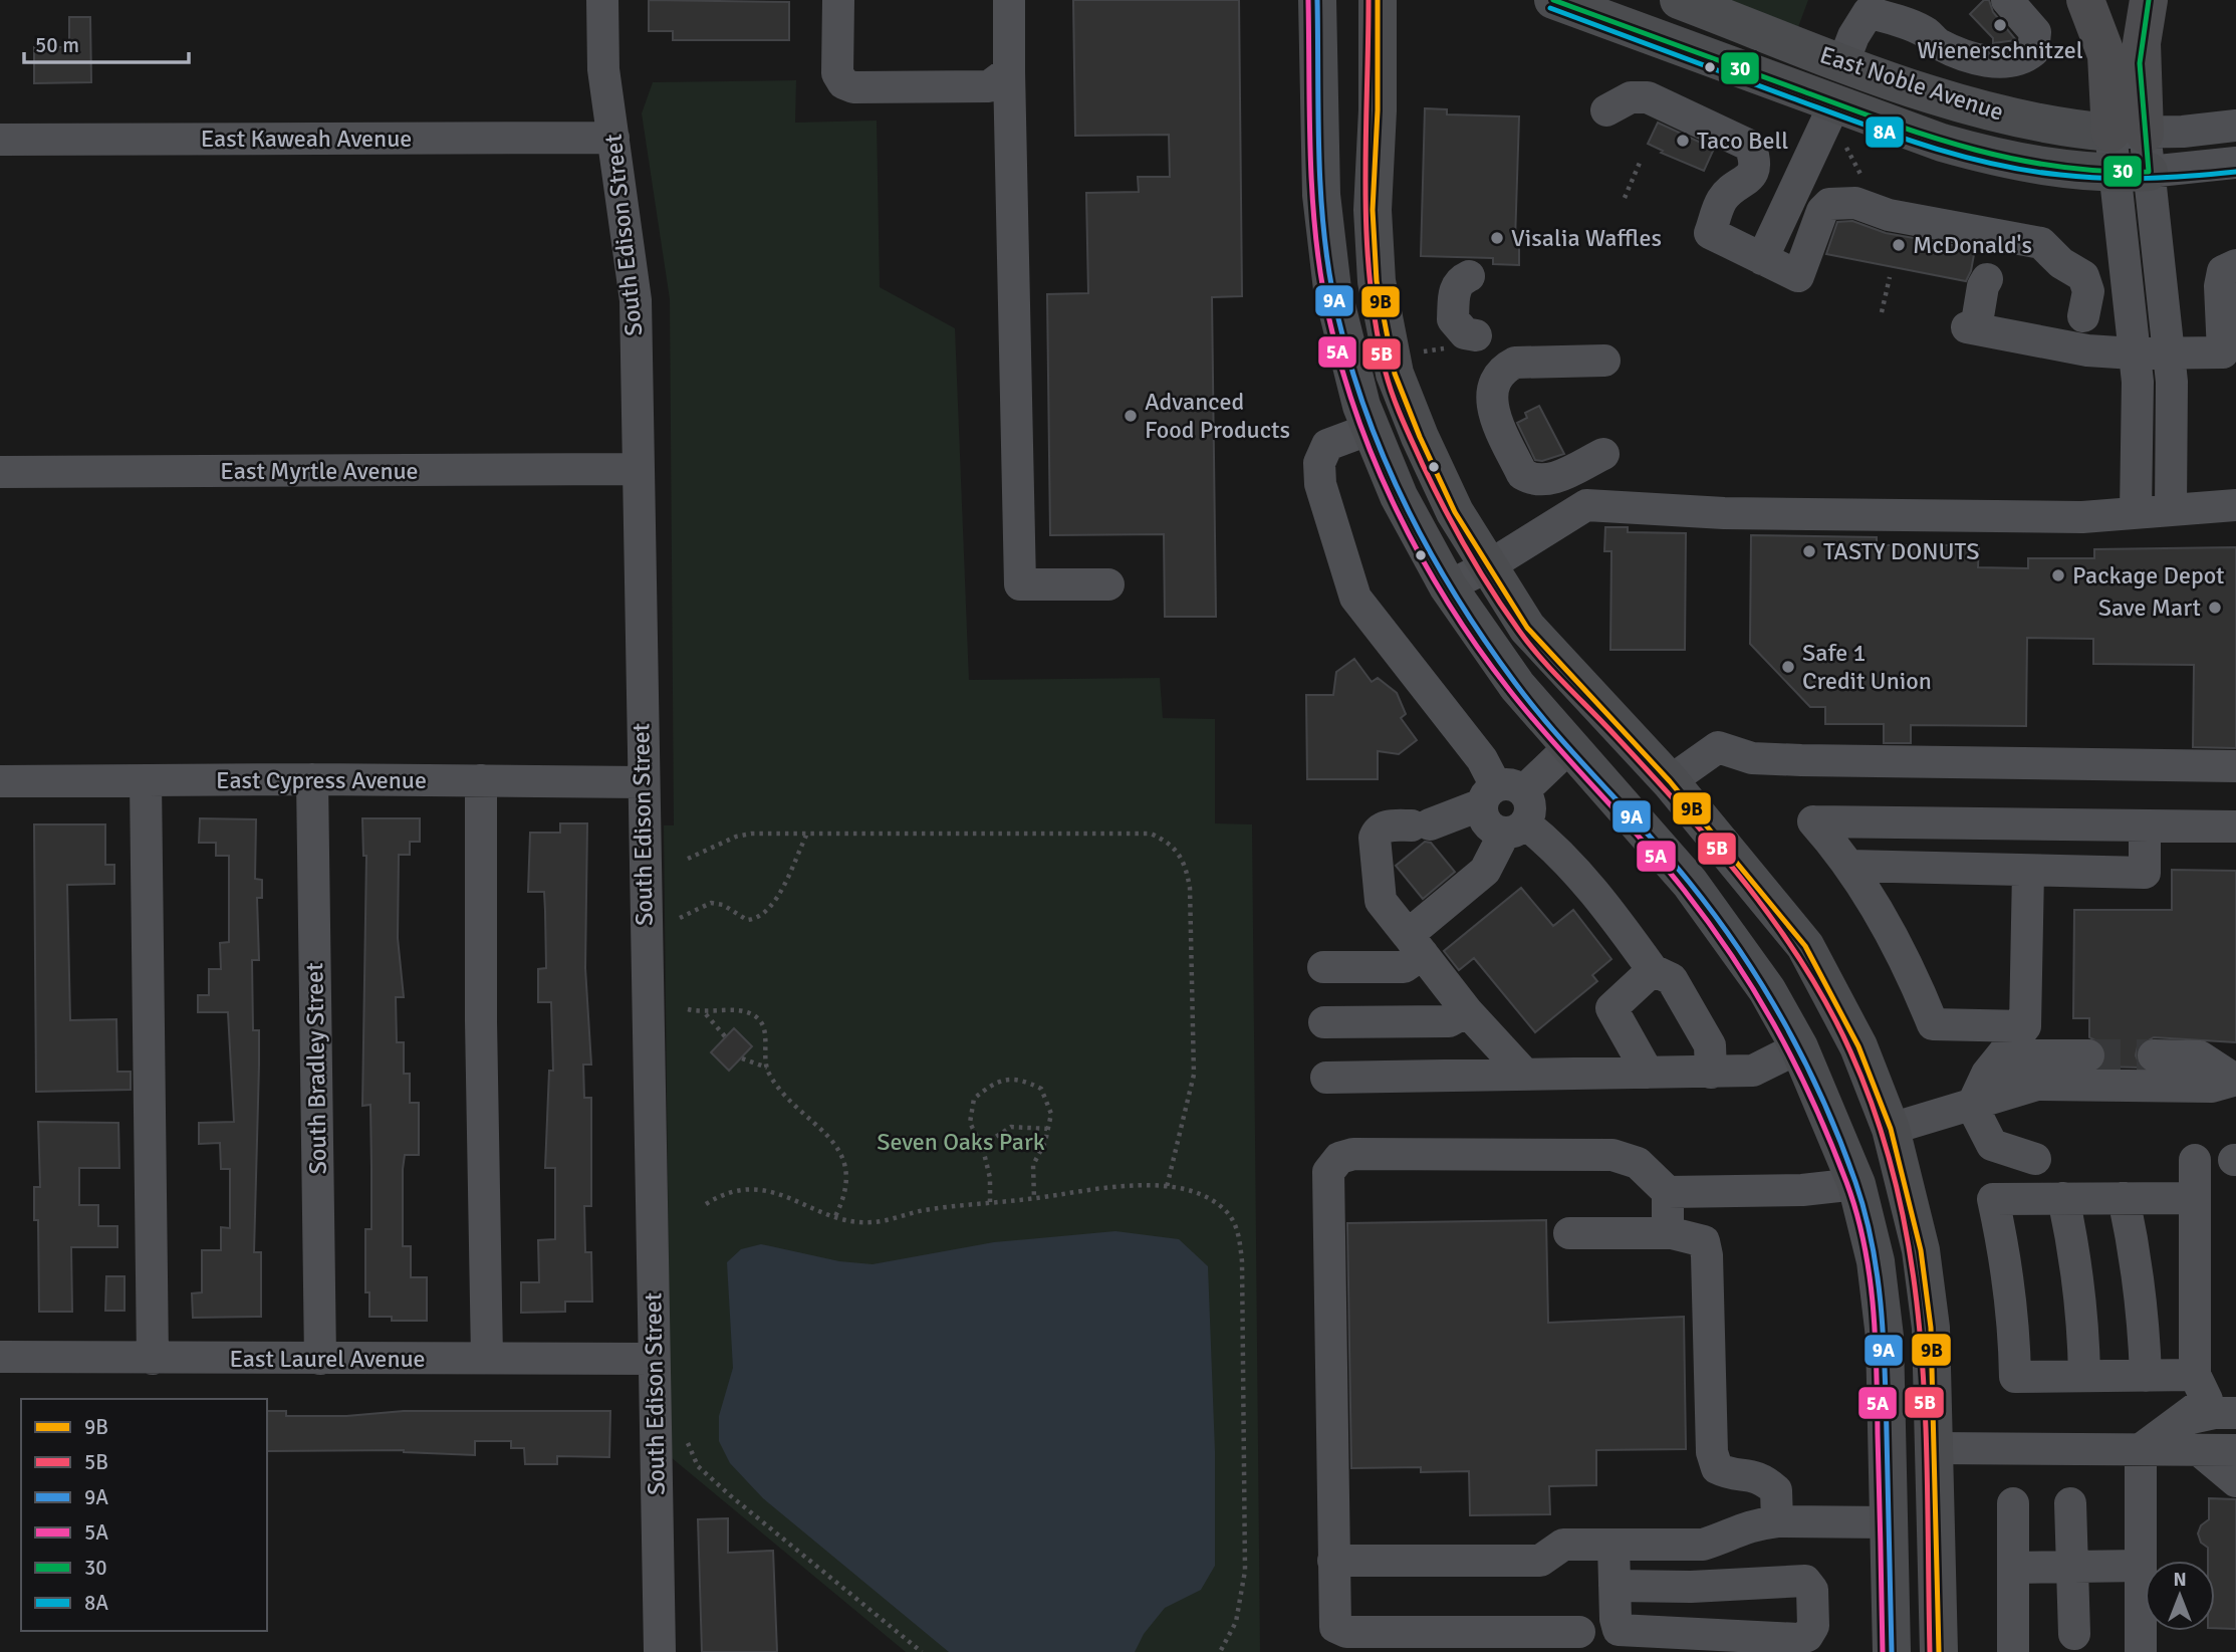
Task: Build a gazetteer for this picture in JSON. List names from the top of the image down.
{
  "streets": {
    "main road": ["East Noble Avenue"],
    "street": [
      "East Kaweah Avenue",
      "South Edison Street",
      "East Myrtle Avenue",
      "East Cypress Avenue",
      "South Bradley Street",
      "East Laurel Avenue"
    ]
  },
  "crossings": [
    ["East Kaweah Avenue", "South Edison Street"],
    ["South Edison Street", "East Myrtle Avenue"],
    ["South Edison Street", "East Cypress Avenue"],
    ["South Edison Street", "East Laurel Avenue"],
    ["East Cypress Avenue", "South Bradley Street"],
    ["South Bradley Street", "East Laurel Avenue"]
  ],
  "parks": ["Seven Oaks Park"],
  "places": [
    "Wienerschnitzel",
    "Taco Bell",
    "Visalia Waffles",
    "McDonald's",
    "Advanced Food Products",
    "TASTY DONUTS",
    "Package Depot",
    "Save Mart",
    "Safe 1 Credit Union"
  ],
  "lines": [
    "transit line 9B",
    "transit line 5B",
    "transit line 9A",
    "transit line 5A",
    "transit line 30",
    "transit line 8A"
  ],
  "legend": [
    "9B",
    "5B",
    "9A",
    "5A",
    "30",
    "8A"
  ],
  "scale_bar": "50 m",
  "north": "top"
}
